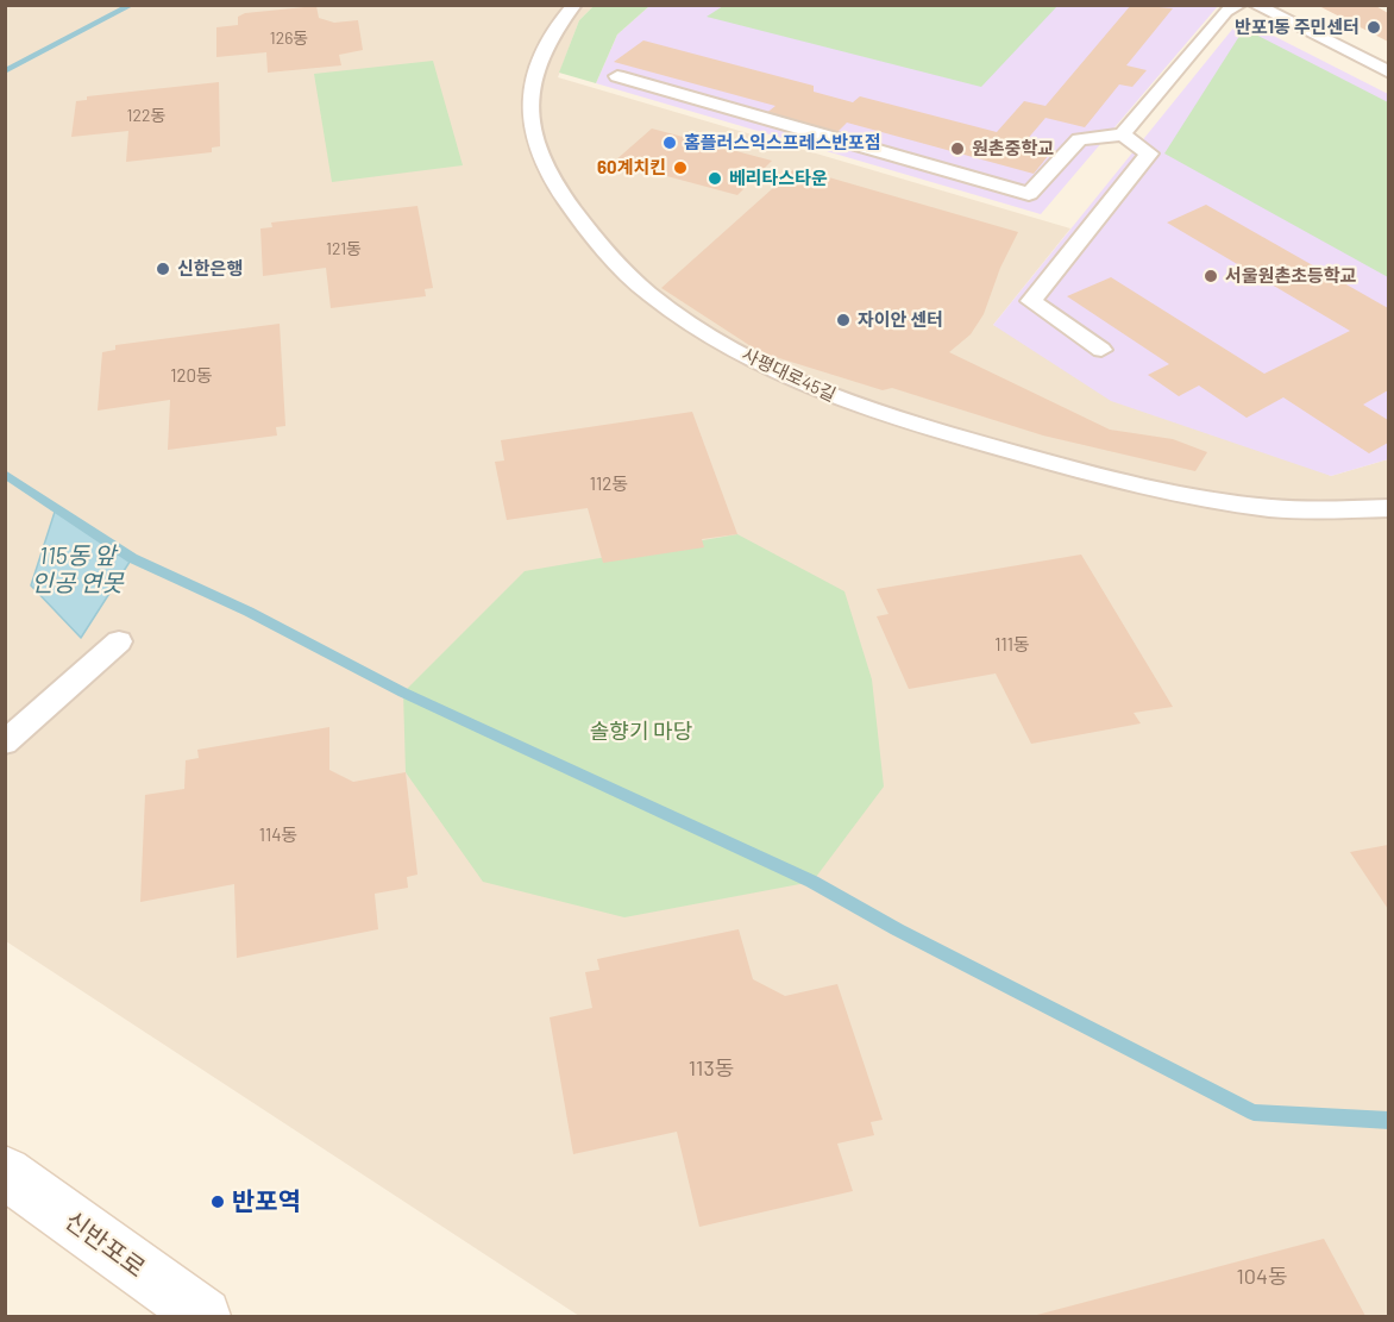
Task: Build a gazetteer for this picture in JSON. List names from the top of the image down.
{
  "streets": {
    "main road": ["신반포로"],
    "lane": ["사평대로45길"]
  },
  "water": ["115동 앞 인공 연못"],
  "parks": ["솔향기 마당"],
  "places": [
    "반포1동 주민센터",
    "홈플러스익스프레스반포점",
    "원촌중학교",
    "60계치킨",
    "베리타스타운",
    "신한은행",
    "서울원촌초등학교",
    "자이안 센터",
    "반포역"
  ],
  "house_numbers": [
    "126동",
    "122동",
    "121동",
    "120동",
    "112동",
    "111동",
    "114동",
    "113동",
    "104동"
  ]
}
